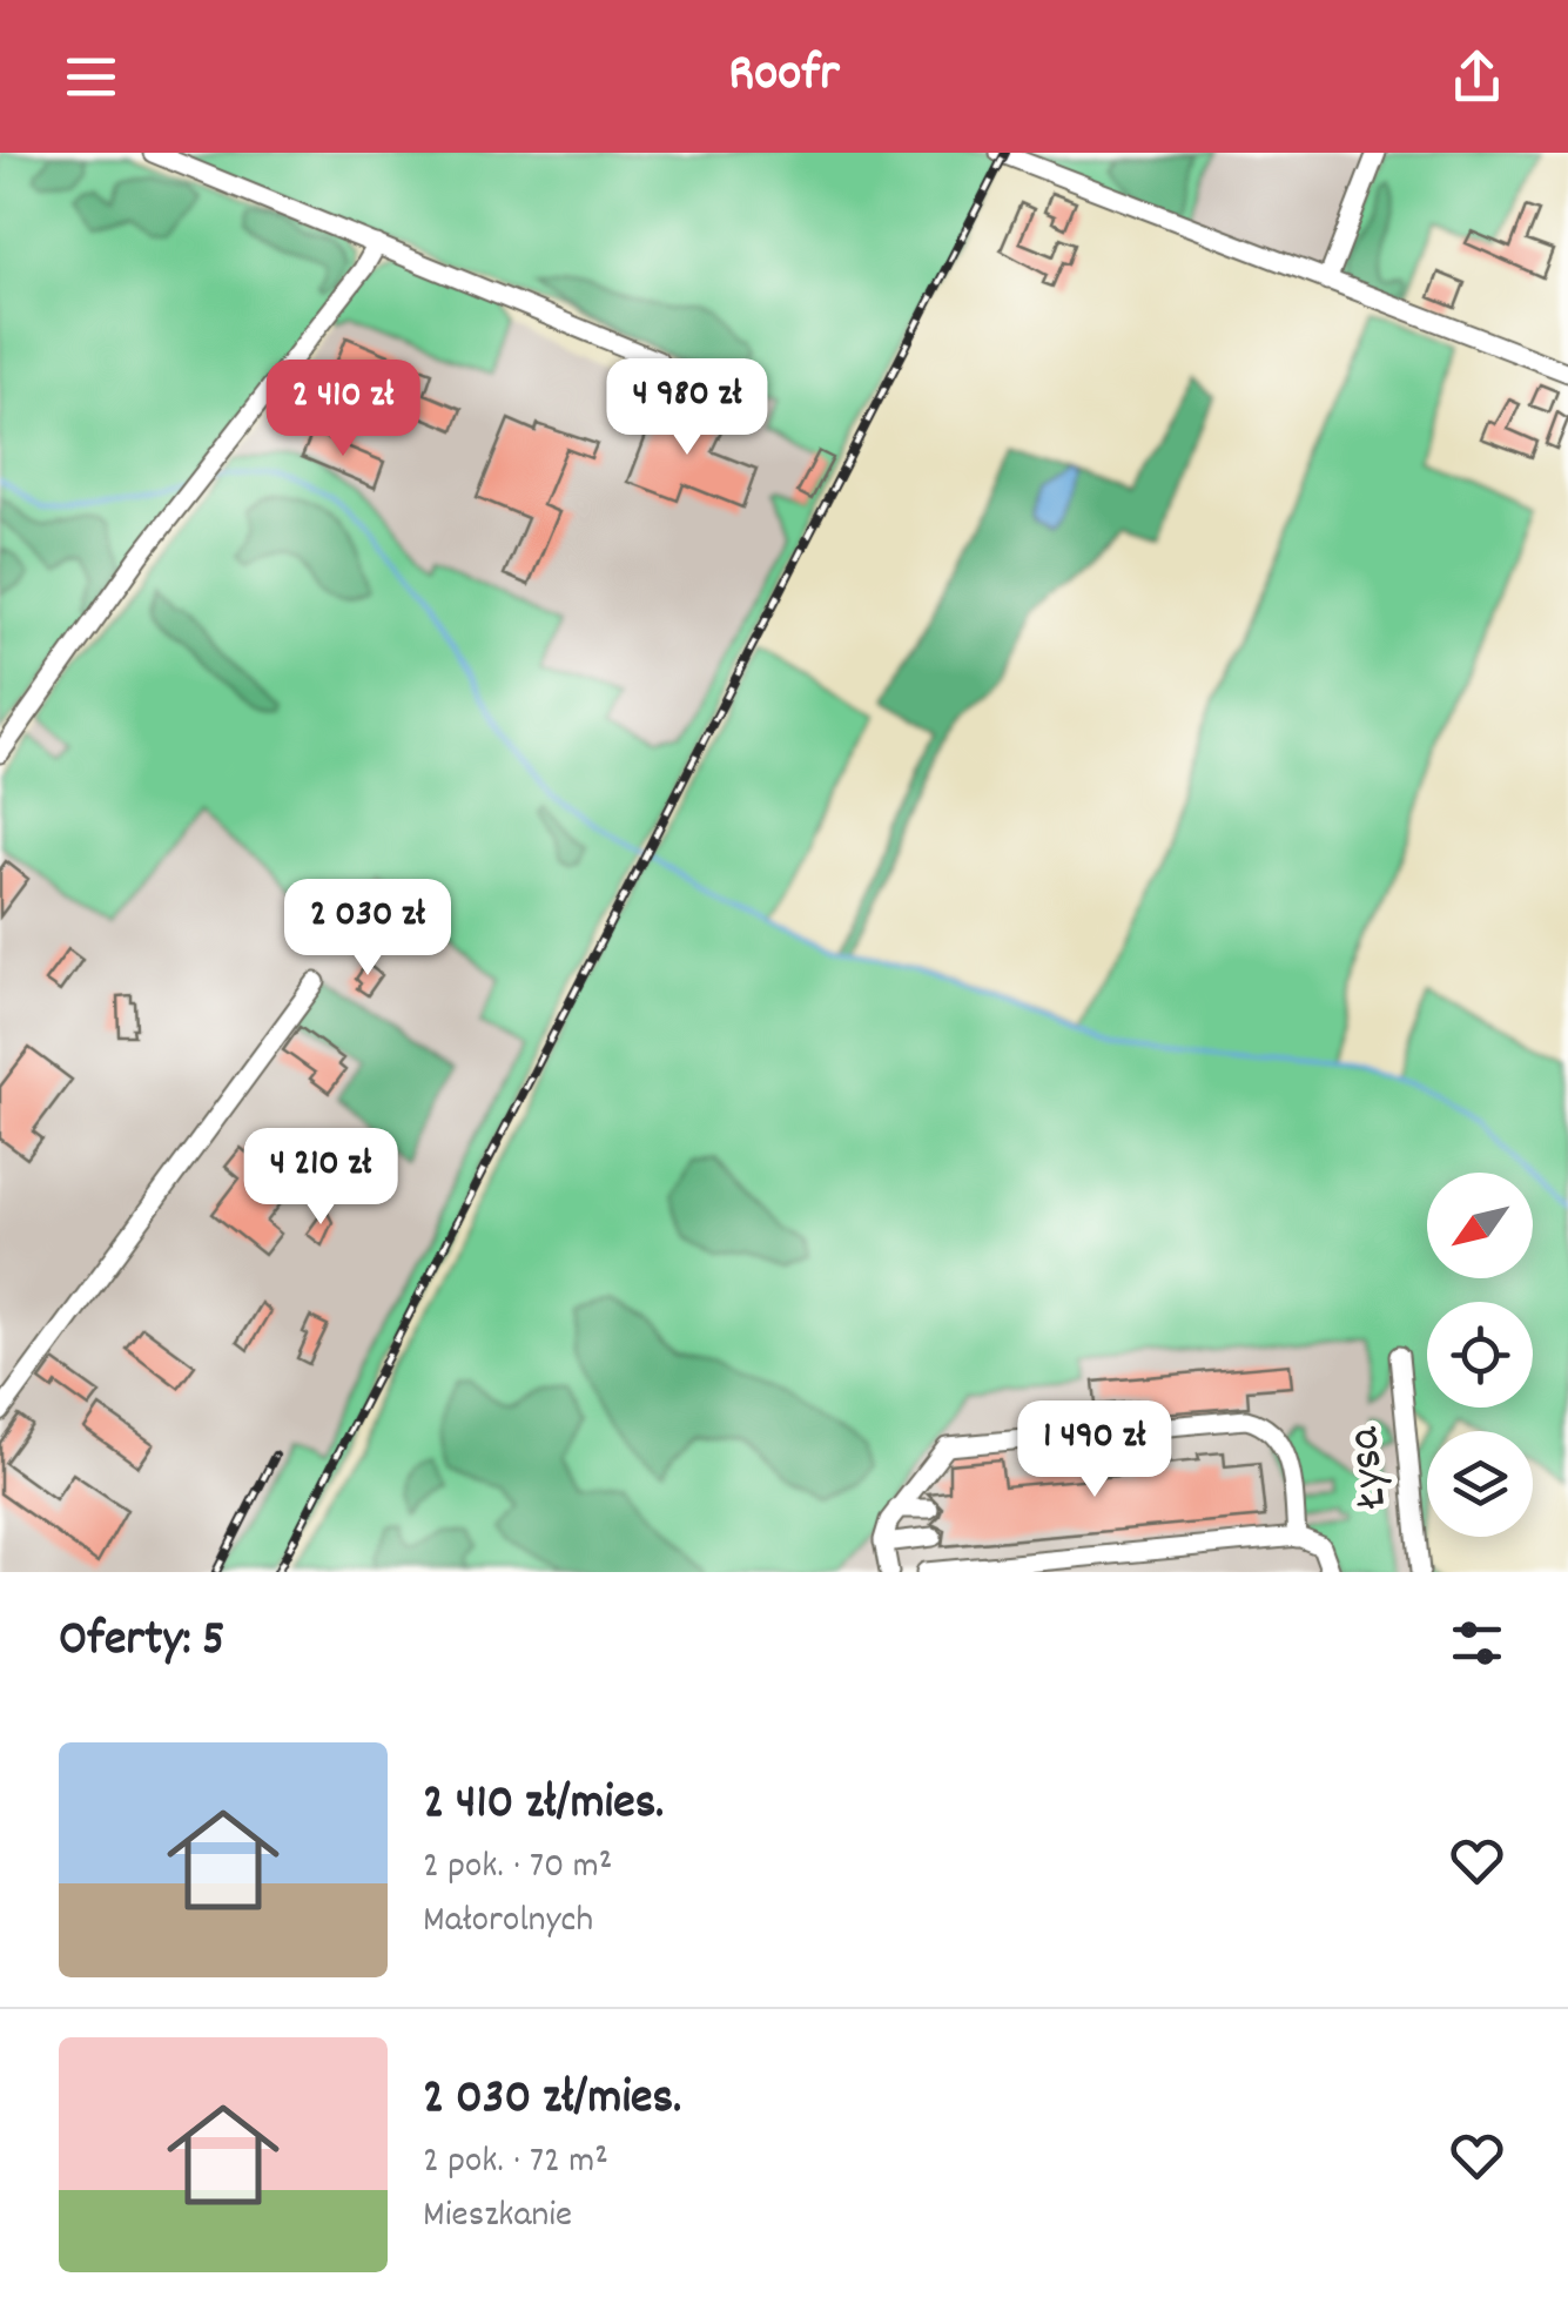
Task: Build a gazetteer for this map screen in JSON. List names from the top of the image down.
{
  "streets": {
    "street": ["Łysa"]
  },
  "north": "bottom left",
  "page": {
    "header": "Roofr",
    "price": [
      "4 980 zł",
      "2 410 zł",
      "2 030 zł",
      "4 210 zł",
      "1 490 zł"
    ],
    "heading": "Oferty: 5",
    "list": [
      {
        "name": "2 410 zł/mies.",
        "note": "2 pok. · 70 m² · Małorolnych"
      },
      {
        "name": "2 030 zł/mies.",
        "note": "2 pok. · 72 m² · Mieszkanie"
      }
    ]
  }
}
